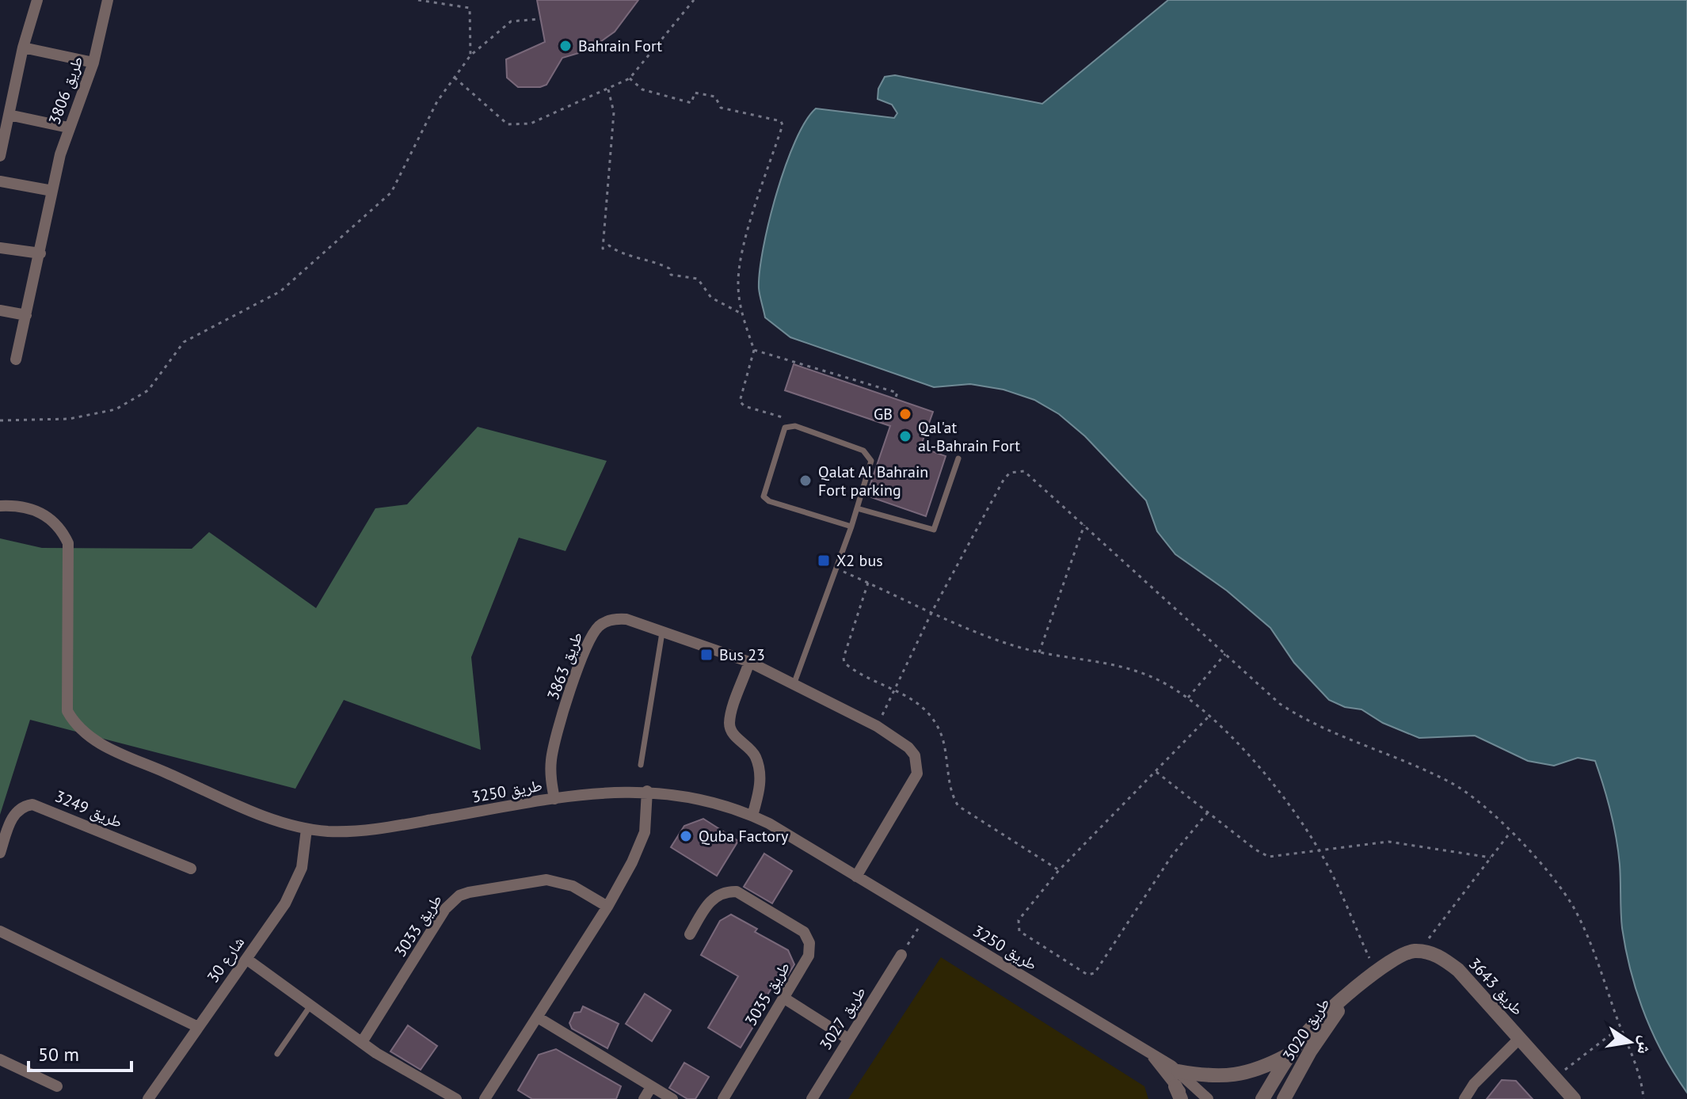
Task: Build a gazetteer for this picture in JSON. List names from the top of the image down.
{
  "streets": {
    "street": [
      "طريق 3806",
      "طريق 3863",
      "طريق 3250",
      "طريق 3249",
      "طريق 3033",
      "شارع 30",
      "طريق 3643",
      "طريق 3035",
      "طريق 3027",
      "طريق 3020"
    ]
  },
  "crossings": [
    ["طريق 3863", "طريق 3250"],
    ["طريق 3250", "شارع 30"]
  ],
  "places": {
    "other": [
      "Bahrain Fort",
      "GB",
      "Qal'at al-Bahrain Fort",
      "Qalat Al Bahrain Fort parking",
      "Quba Factory"
    ],
    "transit": ["X2 bus", "Bus 23"]
  },
  "scale_bar": "50 m",
  "north": "right"
}
